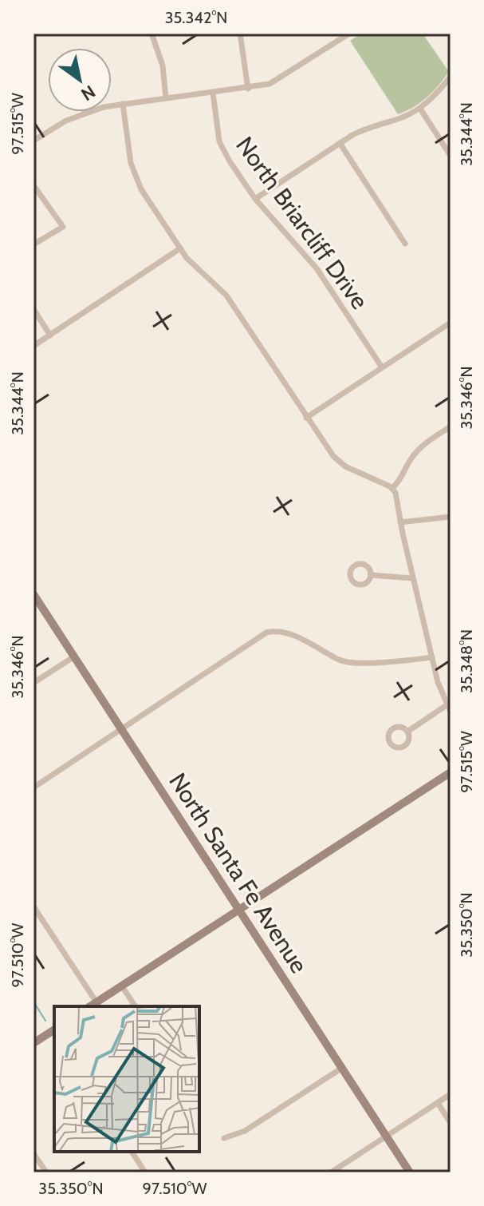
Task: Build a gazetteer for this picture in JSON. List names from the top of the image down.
{
  "streets": {
    "main road": ["North Santa Fe Avenue"],
    "street": ["North Briarcliff Drive"]
  },
  "north": "bottom right",
  "coordinates": [
    "35.342°N",
    "97.515°W",
    "35.344°N",
    "35.346°N",
    "35.348°N",
    "35.350°N",
    "97.510°W"
  ]
}
